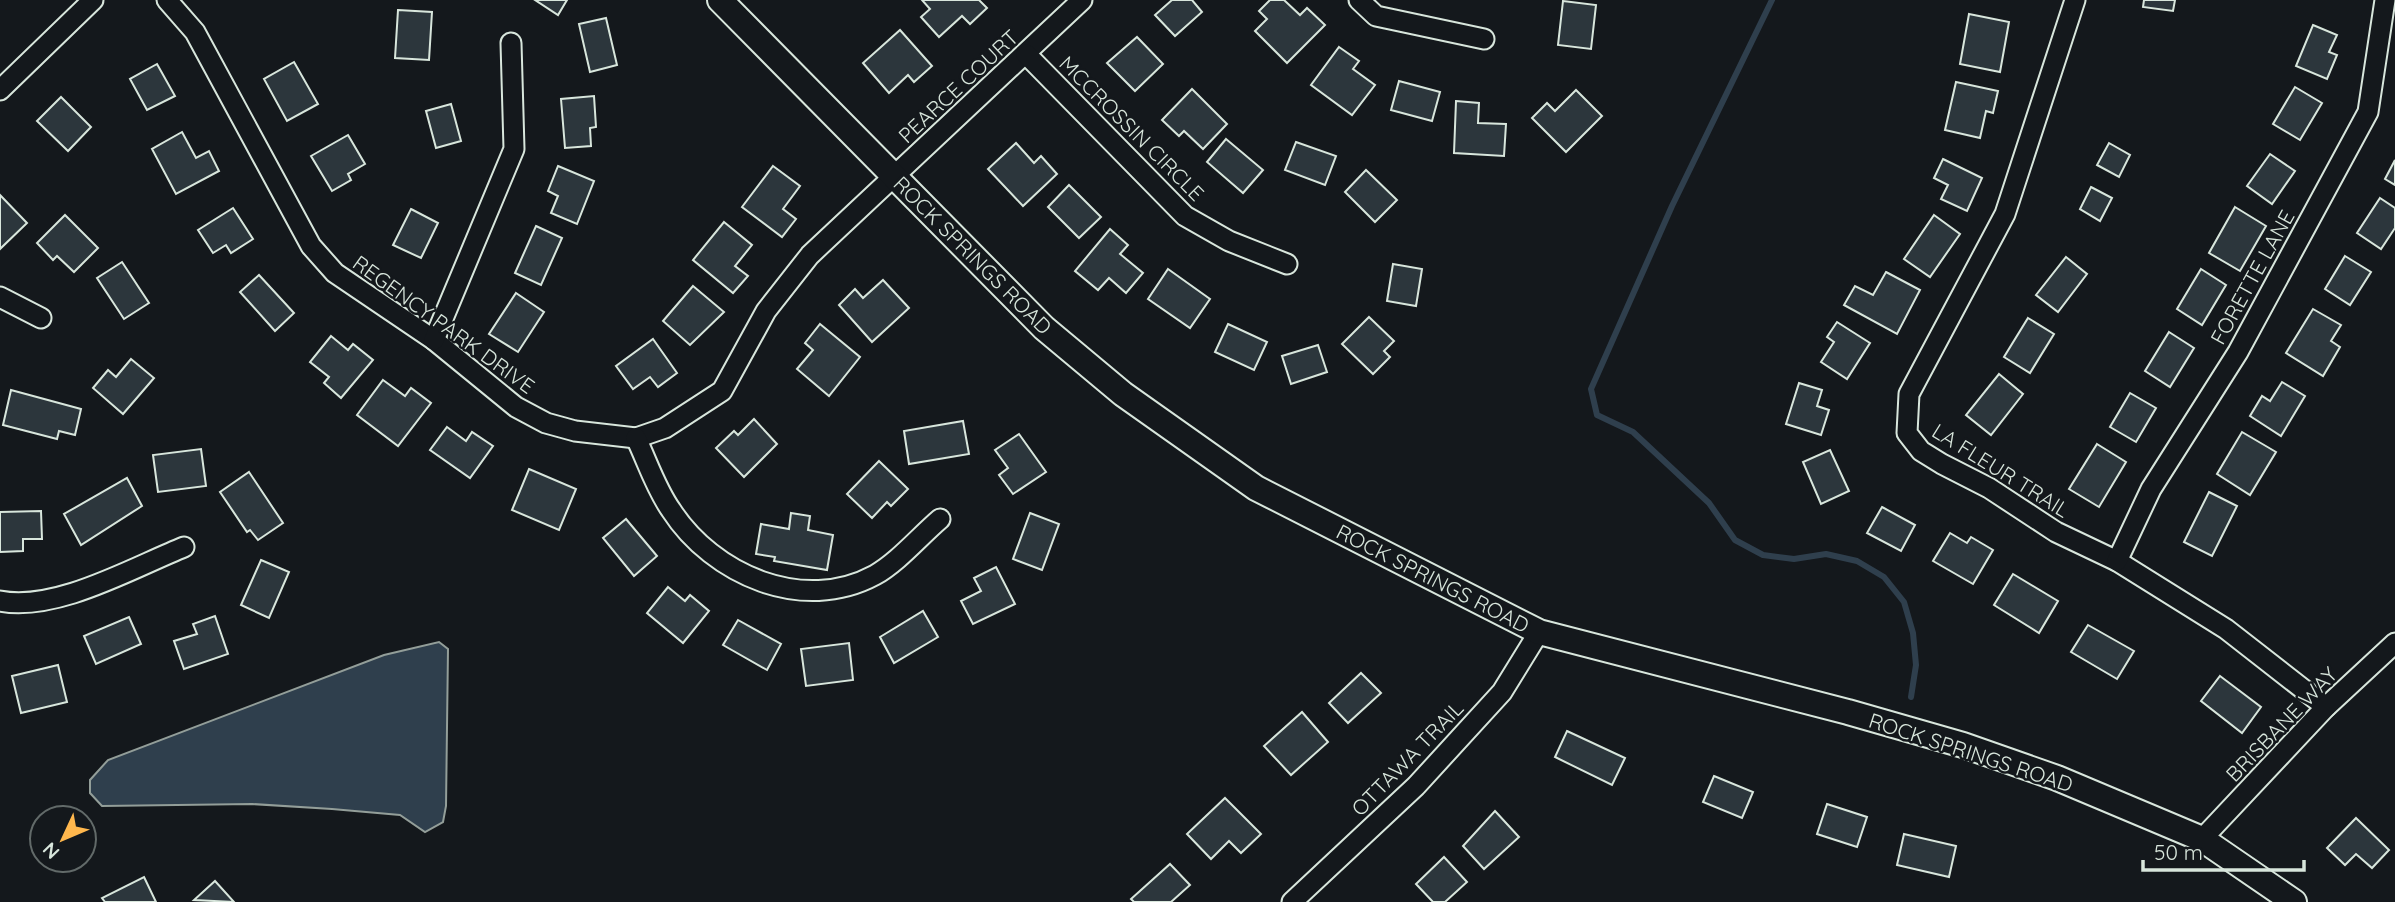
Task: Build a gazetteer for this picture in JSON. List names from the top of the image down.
{
  "streets": {
    "street": [
      "PEARCE COURT",
      "MCCROSSIN CIRCLE",
      "ROCK SPRINGS ROAD",
      "FORETTE LANE",
      "REGENCY PARK DRIVE",
      "LA FLEUR TRAIL",
      "BRISBANE WAY",
      "OTTAWA TRAIL"
    ]
  },
  "crossings": [
    ["PEARCE COURT", "MCCROSSIN CIRCLE"],
    ["PEARCE COURT", "ROCK SPRINGS ROAD"],
    ["PEARCE COURT", "REGENCY PARK DRIVE"],
    ["ROCK SPRINGS ROAD", "REGENCY PARK DRIVE"],
    ["ROCK SPRINGS ROAD", "BRISBANE WAY"],
    ["ROCK SPRINGS ROAD", "OTTAWA TRAIL"],
    ["FORETTE LANE", "LA FLEUR TRAIL"],
    ["LA FLEUR TRAIL", "BRISBANE WAY"]
  ],
  "scale_bar": "50 m",
  "north": "bottom left"
}
